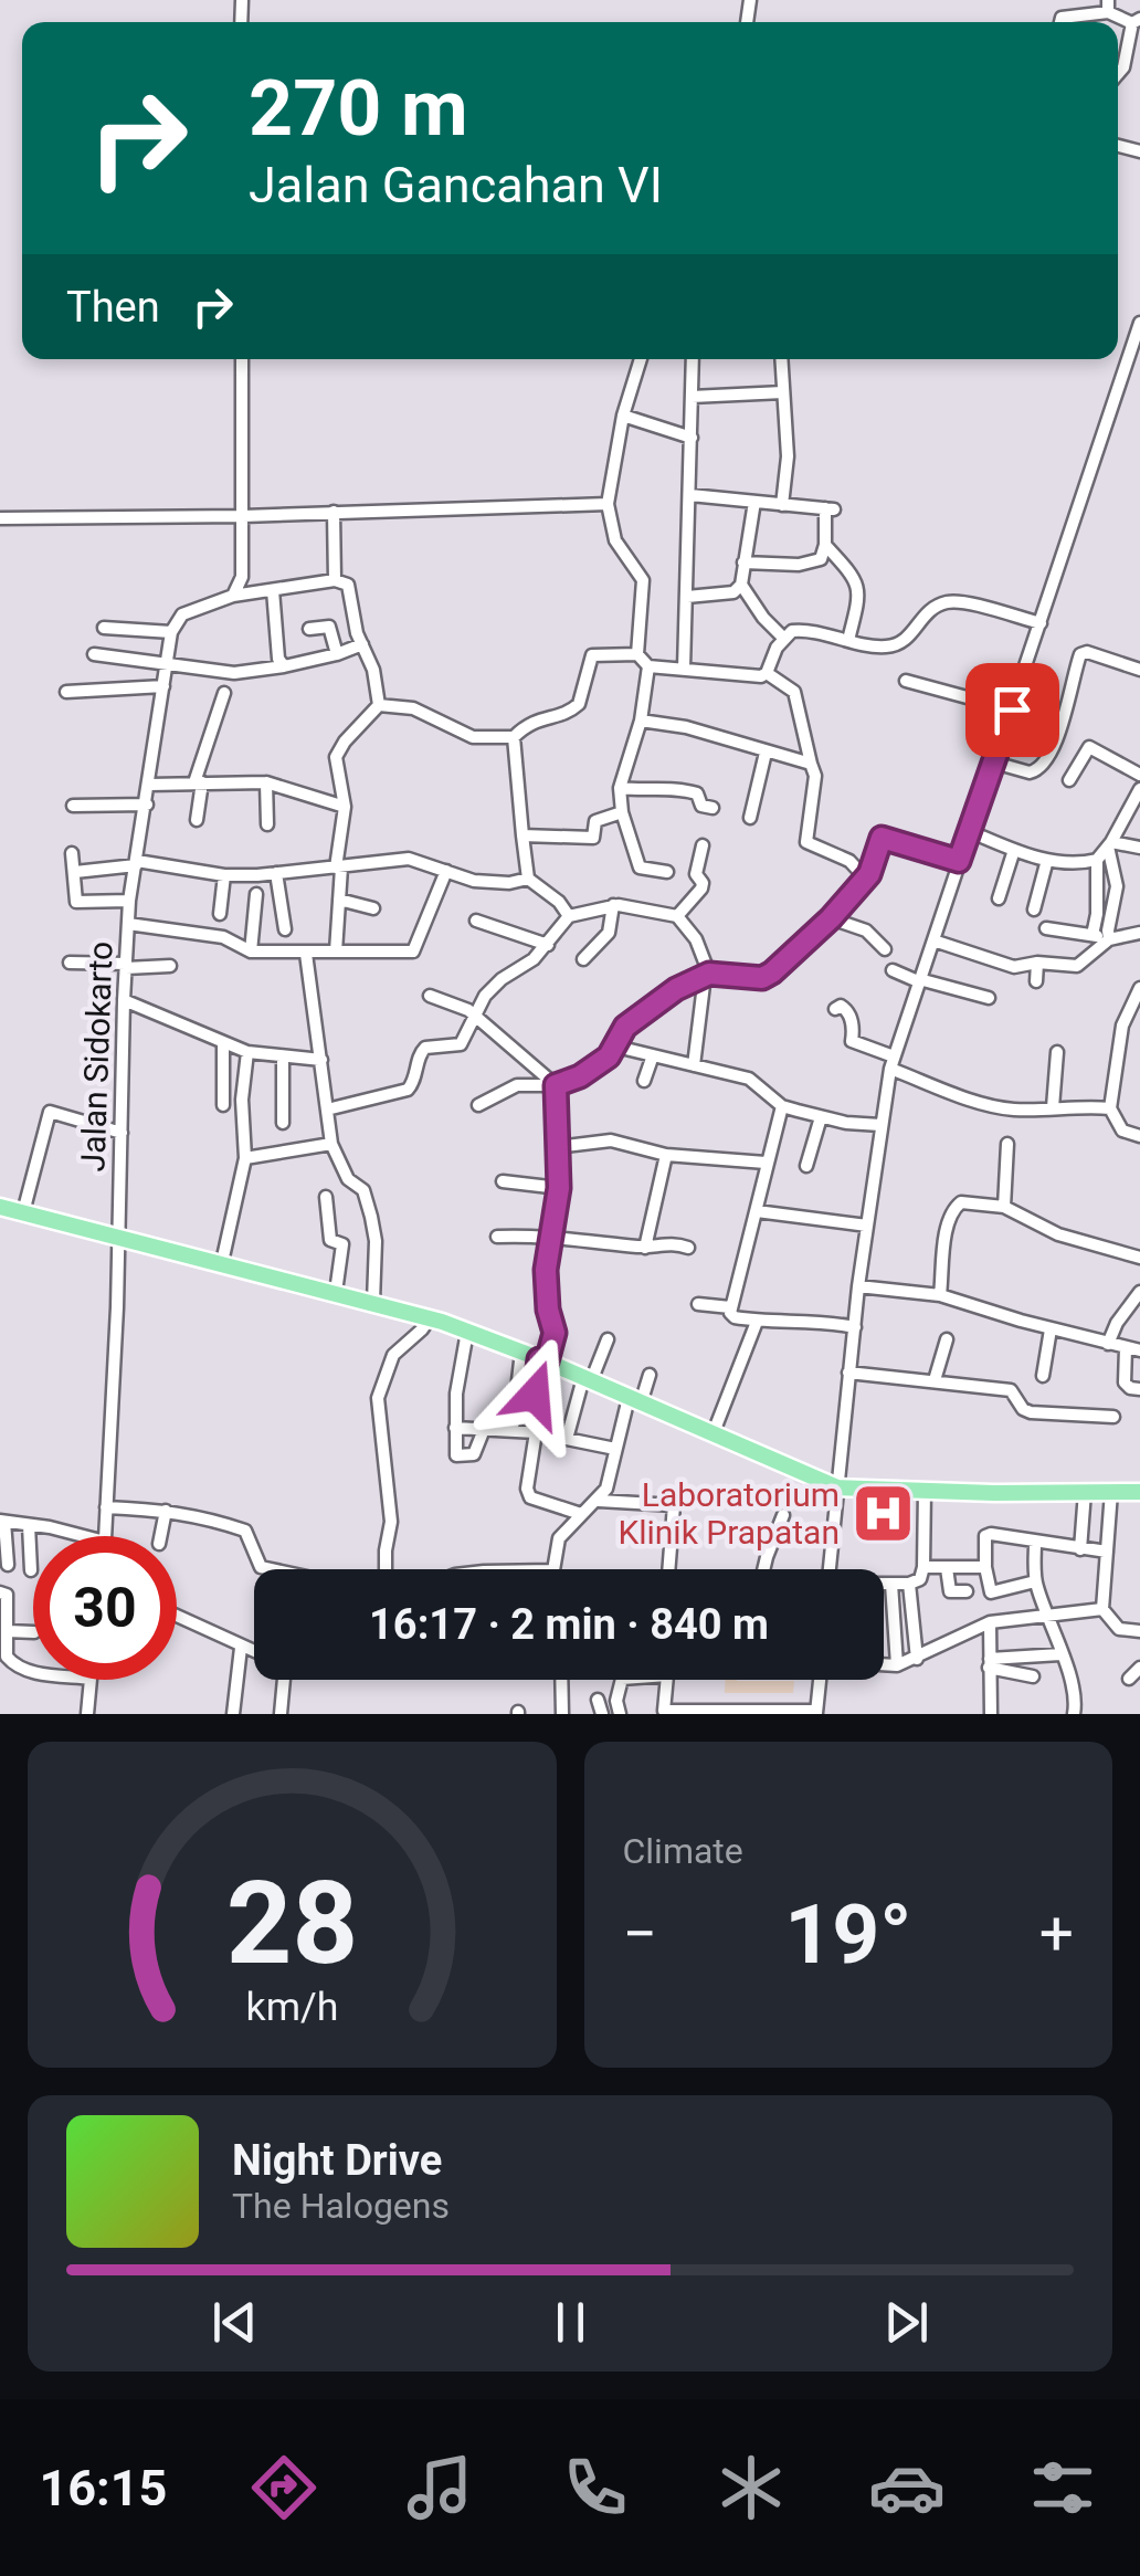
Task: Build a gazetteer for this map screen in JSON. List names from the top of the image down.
{
  "streets": {
    "street": ["Jalan Sidokarto"]
  },
  "places": {
    "hospital": ["Laboratorium Klinik Prapatan"]
  },
  "page": {
    "turn": ["270 m", "Jalan Gancahan VI"],
    "then": "Then",
    "limit": "30",
    "trip": "16:17 · 2 min · 840 m",
    "tile": "Climate",
    "heat": ["−", "19°", "+"],
    "song": ["Night Drive", "The Halogens"],
    "tabs": "16:15",
    "gauge": ["28", "km/h"]
  }
}
